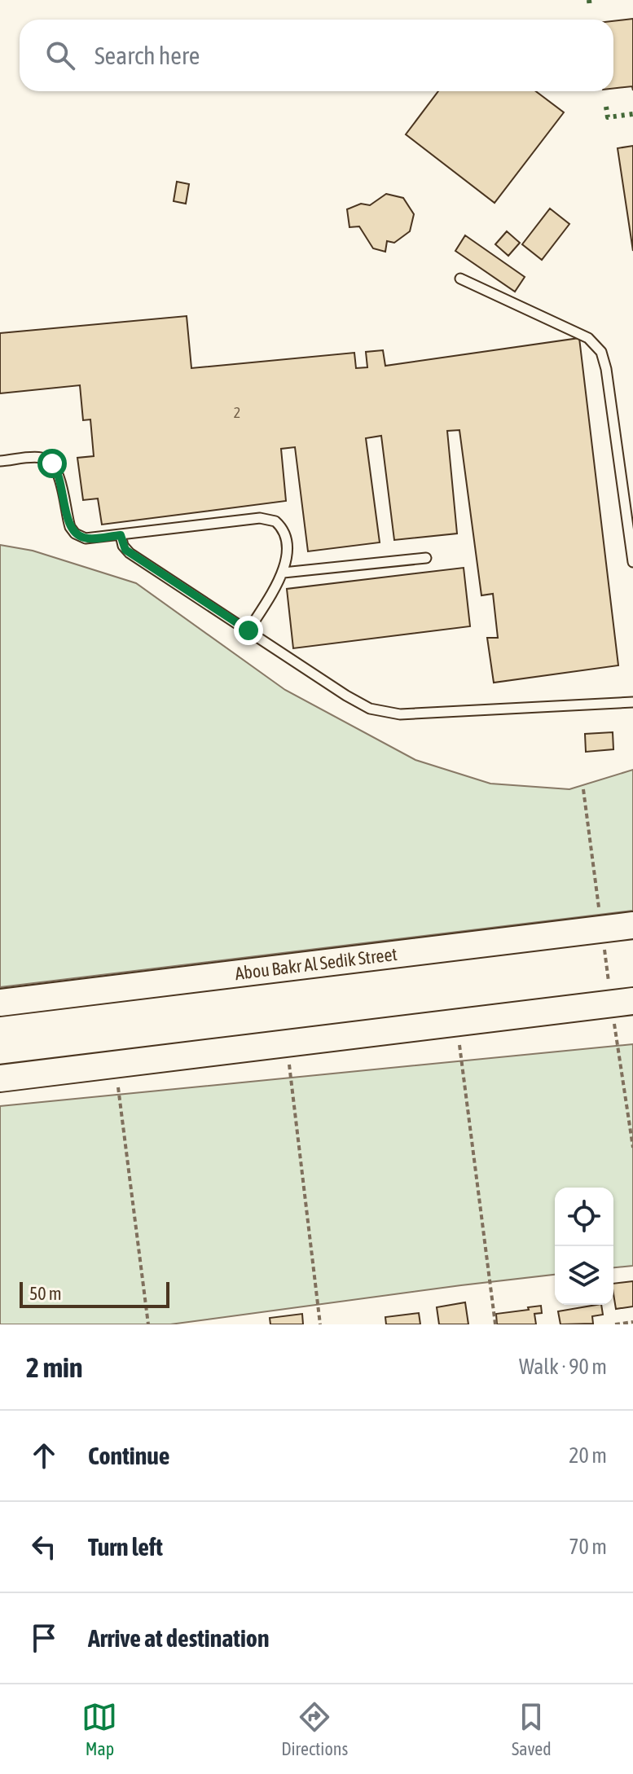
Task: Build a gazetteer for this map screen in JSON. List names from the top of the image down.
{
  "streets": {
    "main road": ["Abou Bakr Al Sedik Street"]
  },
  "house_numbers": ["2"],
  "scale_bar": "50 m",
  "page": {
    "search": "Search here",
    "scale": "50 m",
    "heading": ["2 min", "Walk · 90 m"],
    "list": [
      ["Continue", "20 m"],
      ["Turn left", "70 m"],
      "Arrive at destination"
    ],
    "nav": ["Map", "Directions", "Saved"]
  }
}
